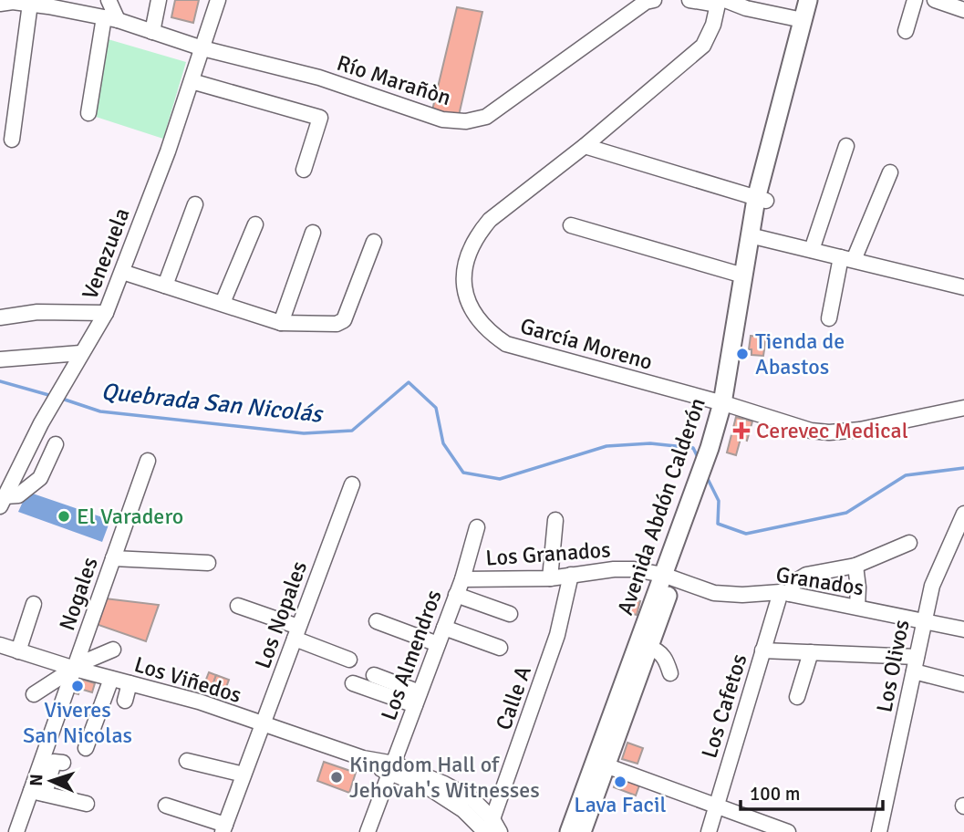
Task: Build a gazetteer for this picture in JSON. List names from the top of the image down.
{
  "streets": {
    "main road": ["Avenida Abdón Calderón"],
    "street": [
      "Río Marañòn",
      "Venezuela",
      "García Moreno",
      "Los Granados",
      "Granados",
      "Nogales",
      "Los Nopales",
      "Los Almendros",
      "Los Olivos",
      "Los Viñedos",
      "Calle A",
      "Los Cafetos"
    ]
  },
  "crossings": [
    ["Río Marañòn", "Venezuela"],
    ["García Moreno", "Avenida Abdón Calderón"],
    ["Avenida Abdón Calderón", "Los Granados"],
    ["Avenida Abdón Calderón", "Granados"],
    ["Los Granados", "Granados"],
    ["Los Granados", "Los Almendros"],
    ["Los Granados", "Calle A"],
    ["Granados", "Los Olivos"],
    ["Granados", "Los Cafetos"],
    ["Nogales", "Los Viñedos"],
    ["Los Nopales", "Los Viñedos"],
    ["Los Almendros", "Los Viñedos"],
    ["Los Viñedos", "Calle A"]
  ],
  "water": ["Quebrada San Nicolás"],
  "places": {
    "other": [
      "Tienda de Abastos",
      "El Varadero",
      "Viveres San Nicolas",
      "Kingdom Hall of Jehovah's Witnesses",
      "Lava Facil"
    ],
    "health": ["Cerevec Medical"]
  },
  "scale_bar": "100 m",
  "north": "left"
}
